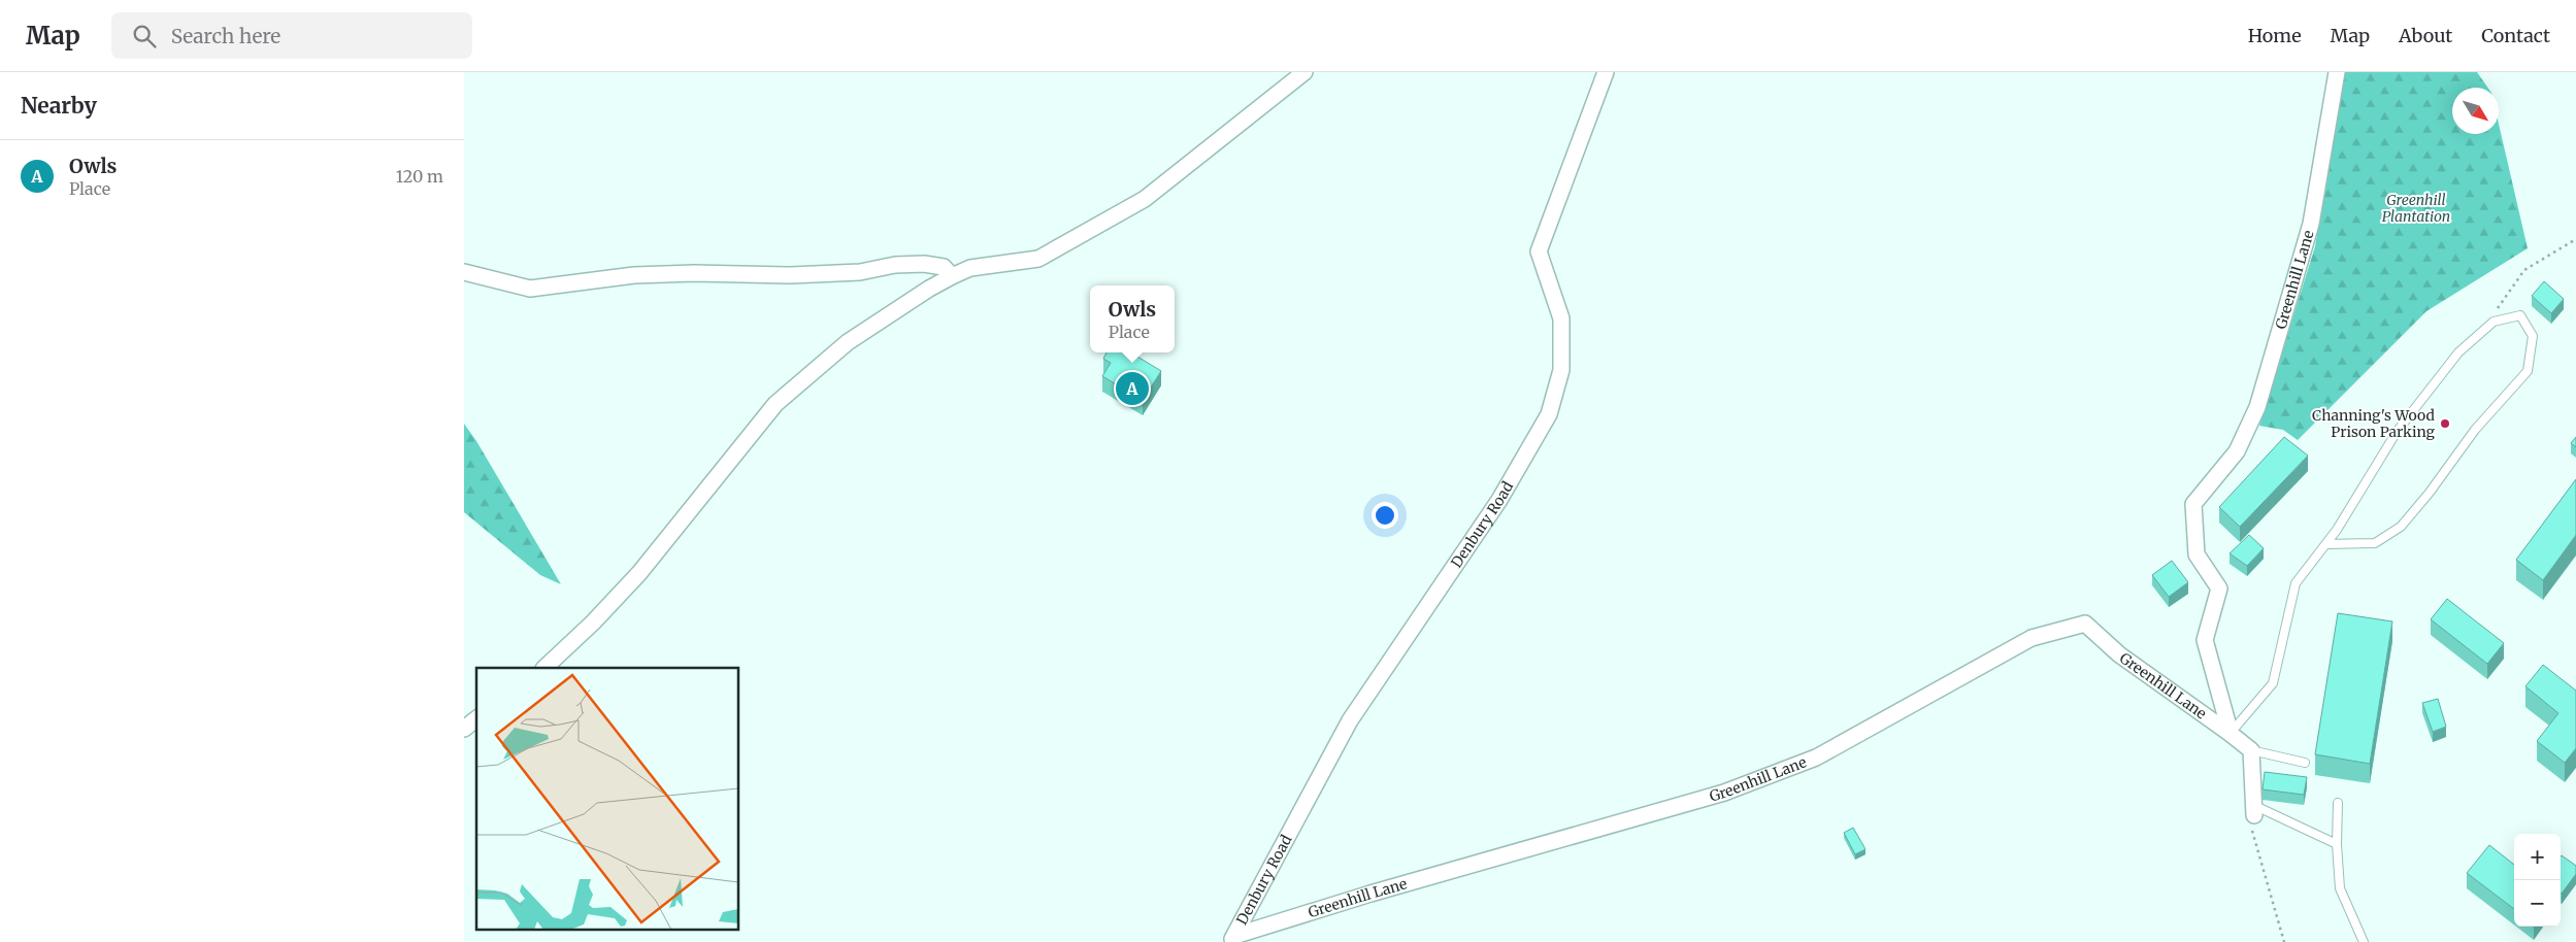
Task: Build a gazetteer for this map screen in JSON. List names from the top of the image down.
{
  "streets": {
    "street": ["Greenhill Lane", "Denbury Road"]
  },
  "crossings": [
    ["Greenhill Lane", "Denbury Road"]
  ],
  "parks": ["Greenhill Plantation"],
  "places": ["Channing's Wood Prison Parking"],
  "north": "bottom right",
  "page": {
    "header": "Map",
    "search": "Search here",
    "nav": [
      "Home",
      "Map",
      "About",
      "Contact"
    ],
    "heading": "Nearby",
    "list": [
      {
        "mark": "A",
        "name": "Owls",
        "note": "Place",
        "value": "120 m"
      }
    ],
    "popup": ["Owls", "Place"],
    "pins": "A",
    "map_buttons": ["+", "−"]
  }
}
